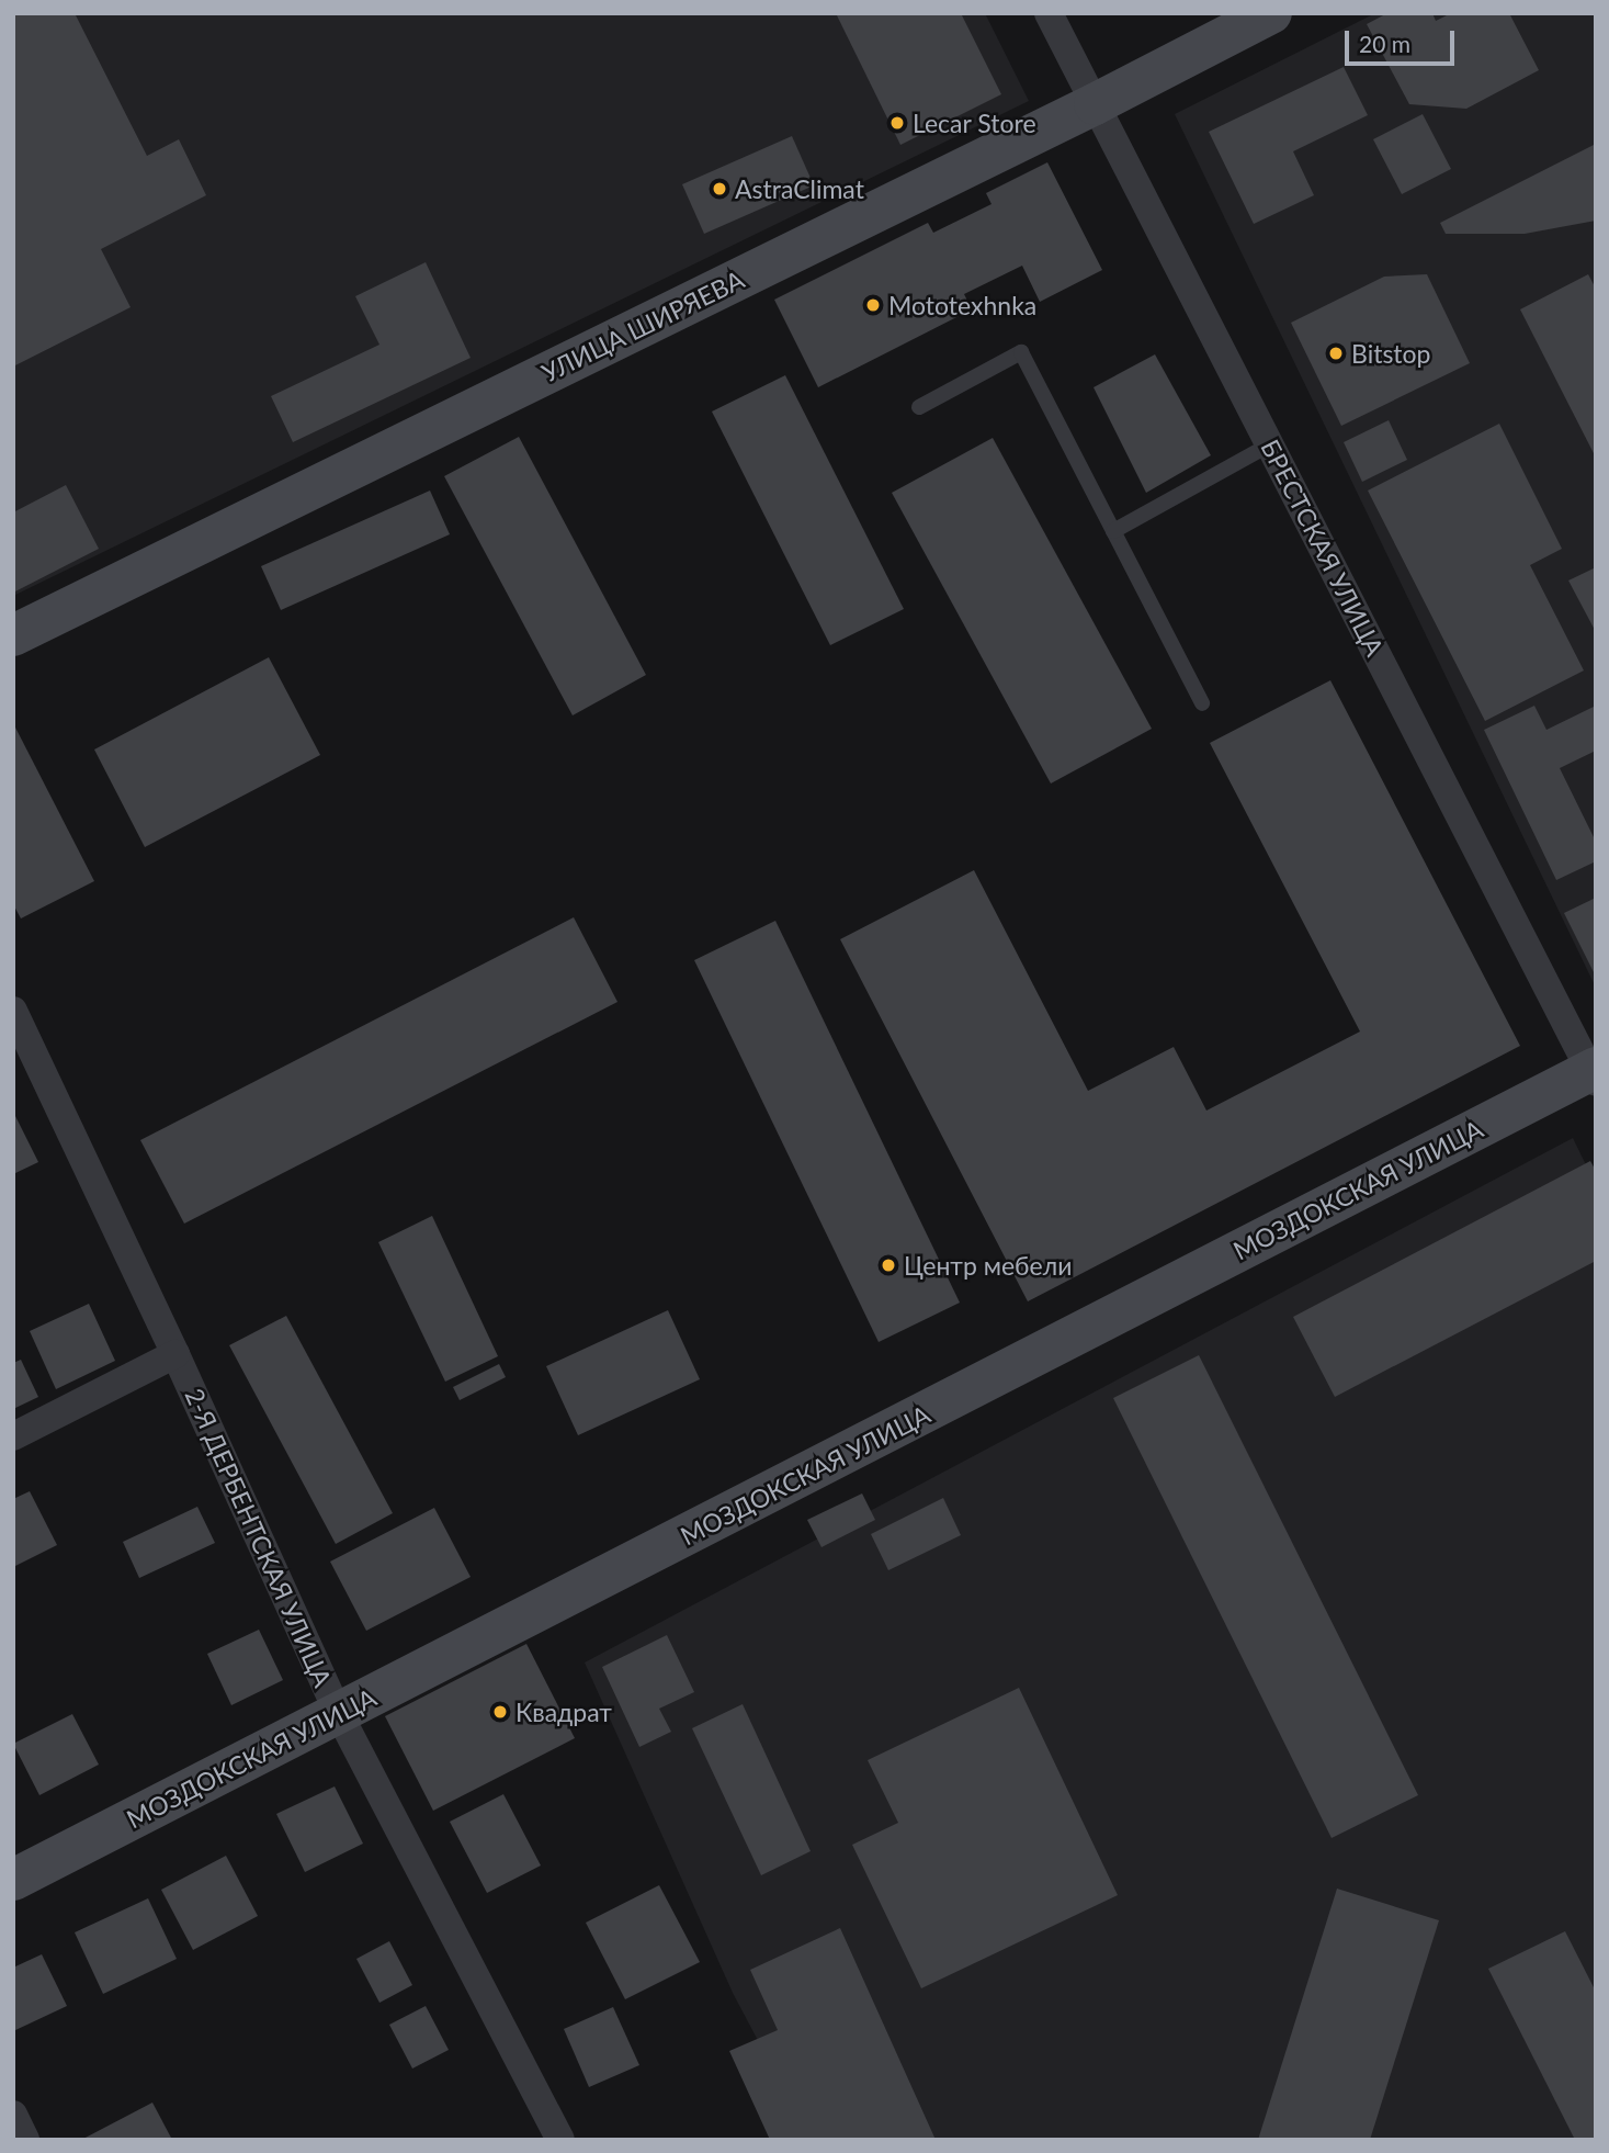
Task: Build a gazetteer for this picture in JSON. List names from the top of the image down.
{
  "streets": {
    "main road": ["УЛИЦА ШИРЯЕВА", "МОЗДОКСКАЯ УЛИЦА"],
    "street": ["БРЕСТСКАЯ УЛИЦА", "2-Я ДЕРБЕНТСКАЯ УЛИЦА"]
  },
  "crossings": [
    ["УЛИЦА ШИРЯЕВА", "БРЕСТСКАЯ УЛИЦА"],
    ["БРЕСТСКАЯ УЛИЦА", "МОЗДОКСКАЯ УЛИЦА"],
    ["МОЗДОКСКАЯ УЛИЦА", "2-Я ДЕРБЕНТСКАЯ УЛИЦА"]
  ],
  "places": [
    "Lecar Store",
    "AstraClimat",
    "Mototexhnka",
    "Bitstop",
    "Центр мебели",
    "Квадрат"
  ],
  "scale_bar": "20 m"
}
